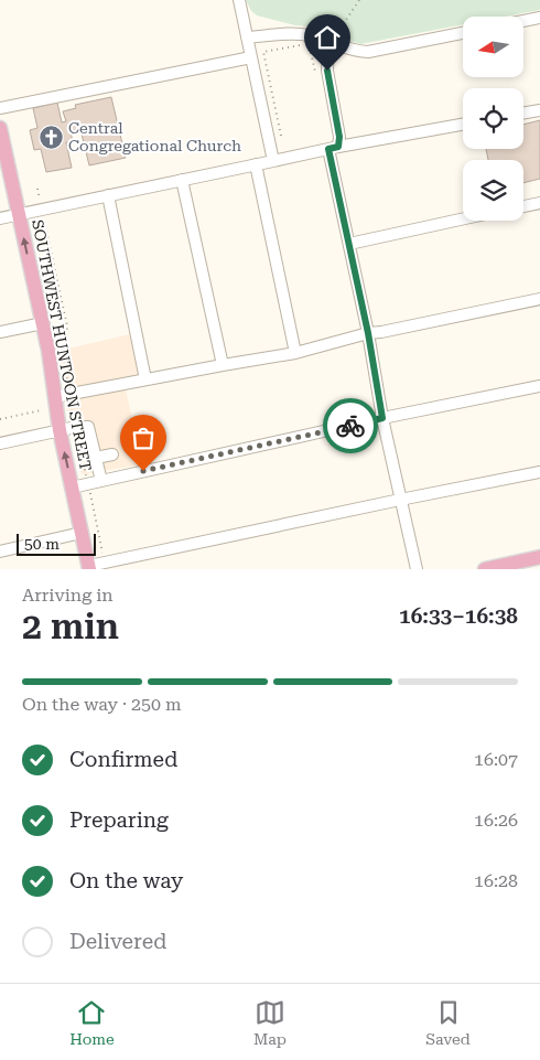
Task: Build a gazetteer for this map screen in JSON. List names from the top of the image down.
{
  "streets": {
    "main road": ["SOUTHWEST HUNTOON STREET"]
  },
  "one_way": ["SOUTHWEST HUNTOON STREET"],
  "places": {
    "church": ["Central Congregational Church"]
  },
  "scale_bar": "50 m",
  "north": "left",
  "page": {
    "scale": "50 m",
    "heading": ["2 min", "Arriving in", "16:33–16:38"],
    "bar": "On the way · 250 m",
    "list": [
      ["Confirmed", "16:07"],
      ["Preparing", "16:26"],
      ["On the way", "16:28"],
      "Delivered"
    ],
    "tabs": ["Home", "Map", "Saved"]
  }
}
